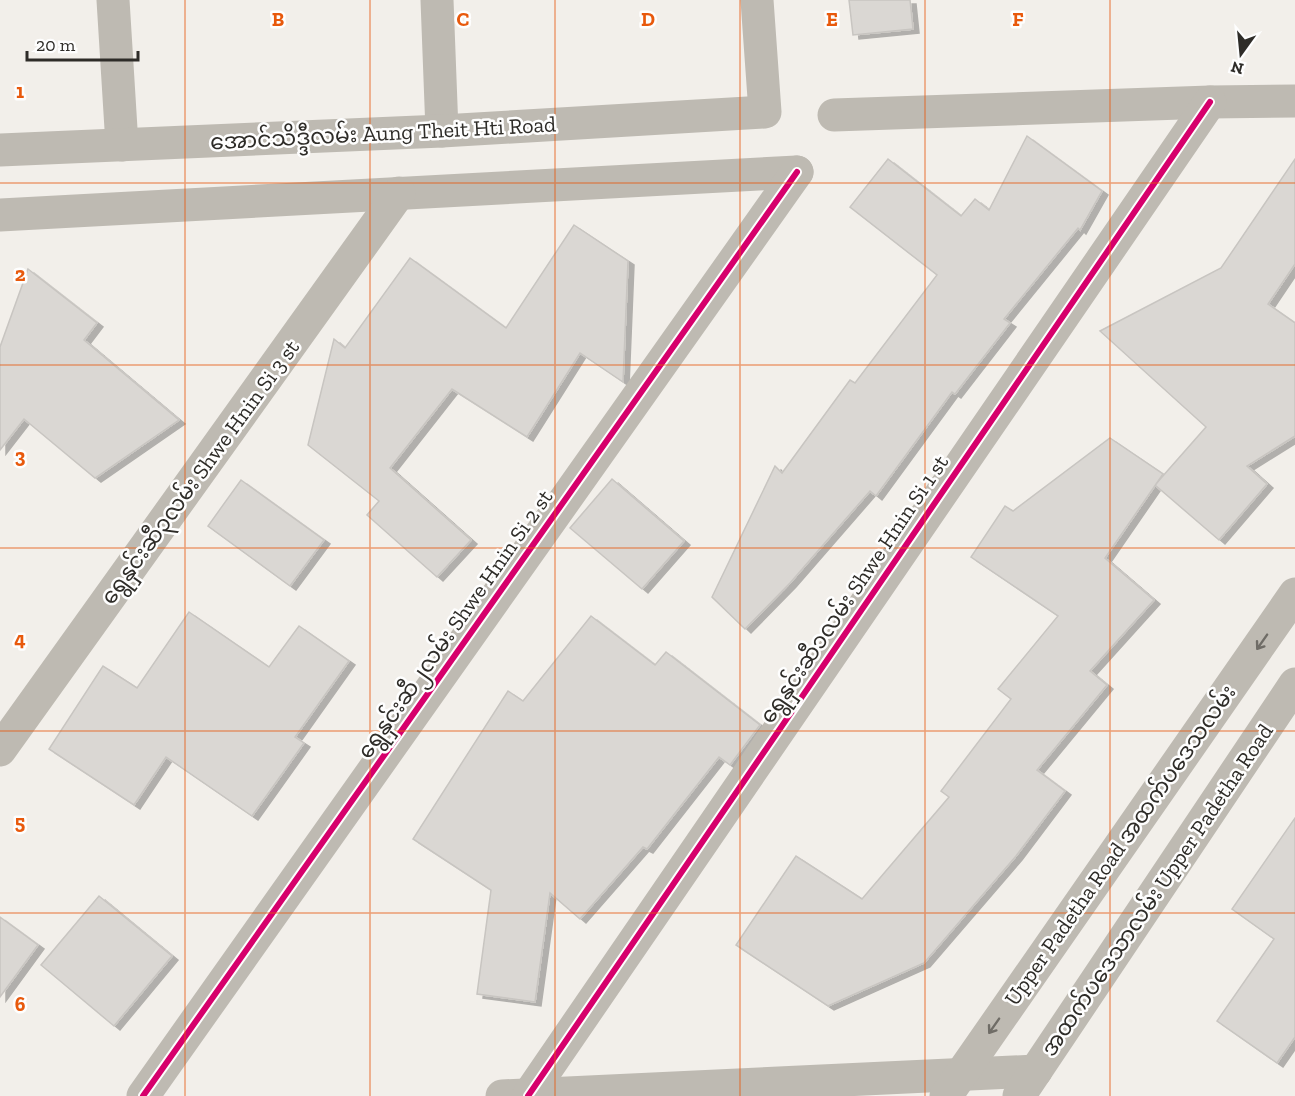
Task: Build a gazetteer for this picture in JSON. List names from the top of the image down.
{
  "streets": {
    "street": [
      "အောင်သိဒ္ဒီလမ်း Aung Theit Hti Road",
      "ရွေနှင်းဆီ၃လမ်း Shwe Hnin Si 3 st",
      "ရွေနှင်းဆီ၁လမ်း Shwe Hnin Si 1 st",
      "ရွေနှင်းဆီ၂လမ်း Shwe Hnin Si 2 st",
      "Upper Padetha Road အထက်ပဒေသလမ်း",
      "အထက်ပဒေသာလမ်း Upper Padetha Road"
    ]
  },
  "crossings": [
    ["ရွေနှင်းဆီ၃လမ်း Shwe Hnin Si 3 st", "ရွေနှင်းဆီ၂လမ်း Shwe Hnin Si 2 st"]
  ],
  "one_way": ["Upper Padetha Road အထက်ပဒေသလမ်း"],
  "scale_bar": "20 m",
  "north": "bottom",
  "grid": {
    "columns": [
      "B",
      "C",
      "D",
      "E",
      "F"
    ],
    "rows": [
      "1",
      "2",
      "3",
      "4",
      "5",
      "6"
    ]
  }
}
